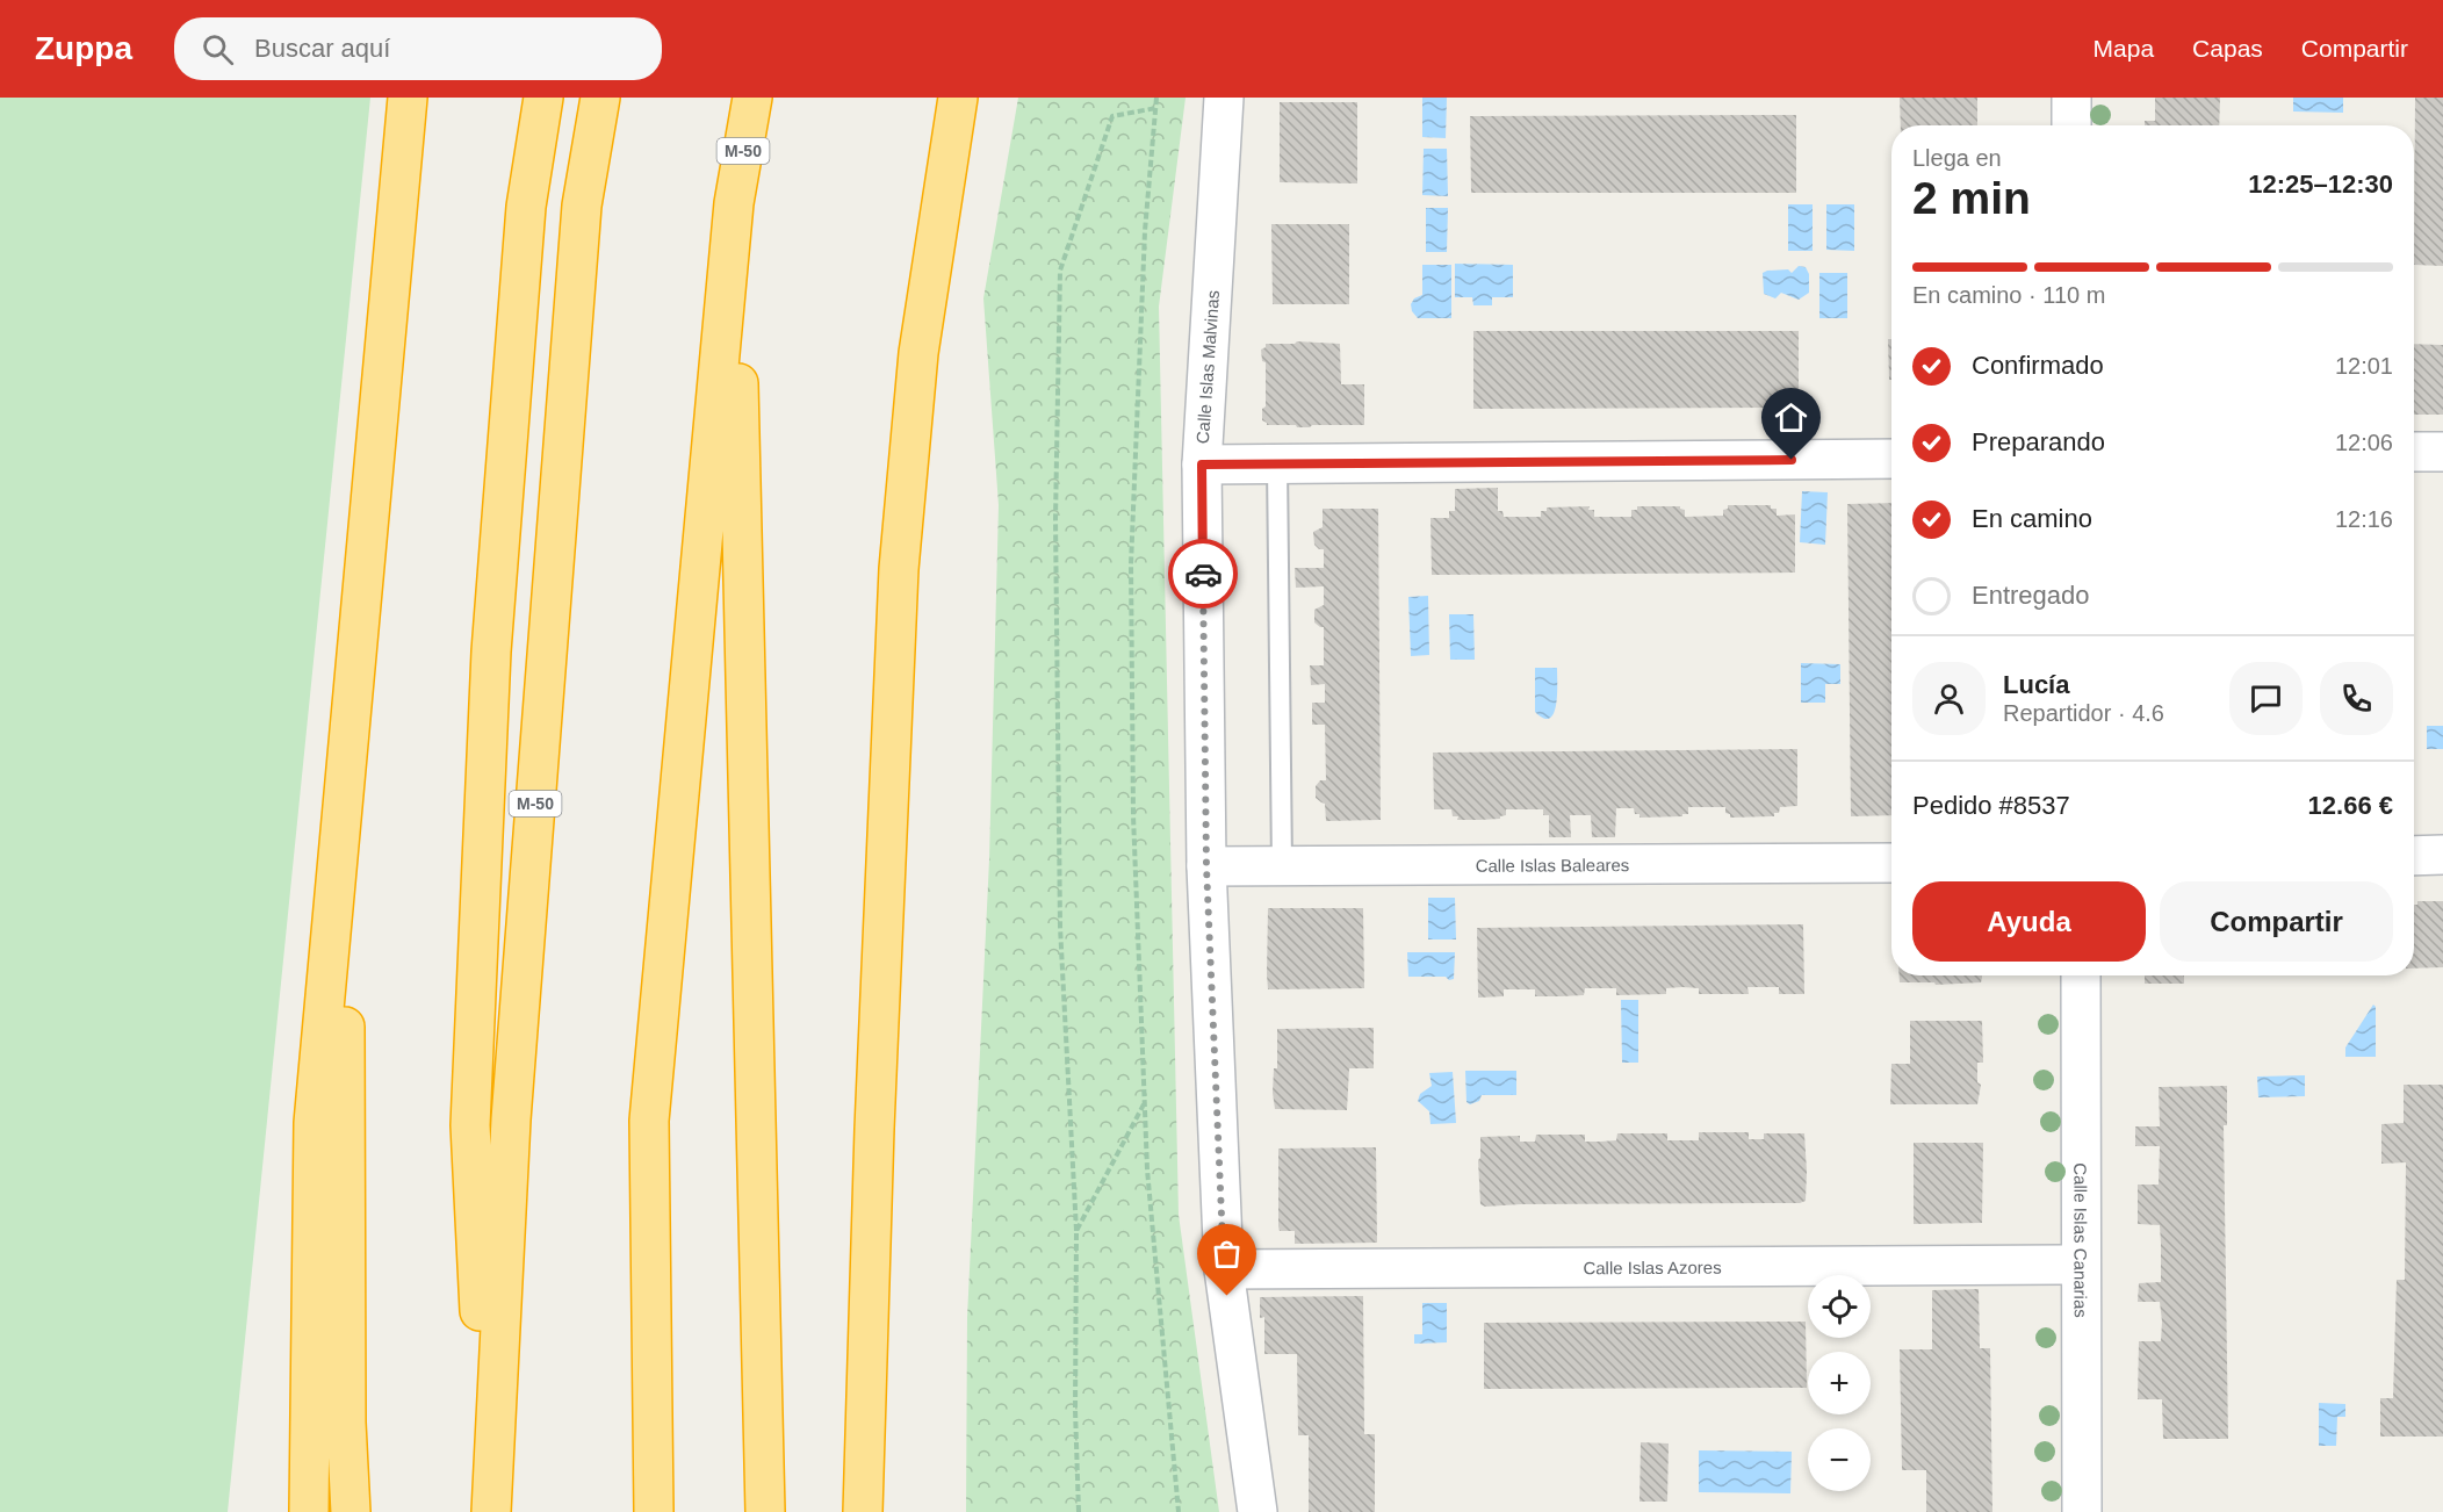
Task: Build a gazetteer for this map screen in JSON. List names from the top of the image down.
{
  "streets": {
    "highway": ["M-50"],
    "street": [
      "Calle Islas Malvinas",
      "Calle Islas Baleares",
      "Calle Islas Canarias",
      "Calle Islas Azores"
    ]
  },
  "crossings": [
    ["Calle Islas Malvinas", "Calle Islas Baleares"],
    ["Calle Islas Malvinas", "Calle Islas Azores"],
    ["Calle Islas Canarias", "Calle Islas Azores"]
  ],
  "page": {
    "header": "Zuppa",
    "search": "Buscar aquí",
    "nav": ["Mapa", "Capas", "Compartir"],
    "heading": ["2 min", "Llega en", "12:25–12:30"],
    "panel": [
      "Lucía",
      "Repartidor · 4.6",
      "Pedido #8537",
      "12.66 €"
    ],
    "bar": "En camino · 110 m",
    "list": [
      ["Confirmado", "12:01"],
      ["Preparando", "12:06"],
      ["En camino", "12:16"],
      "Entregado"
    ],
    "buttons": ["Ayuda", "Compartir"],
    "map_buttons": ["+", "−"]
  }
}
